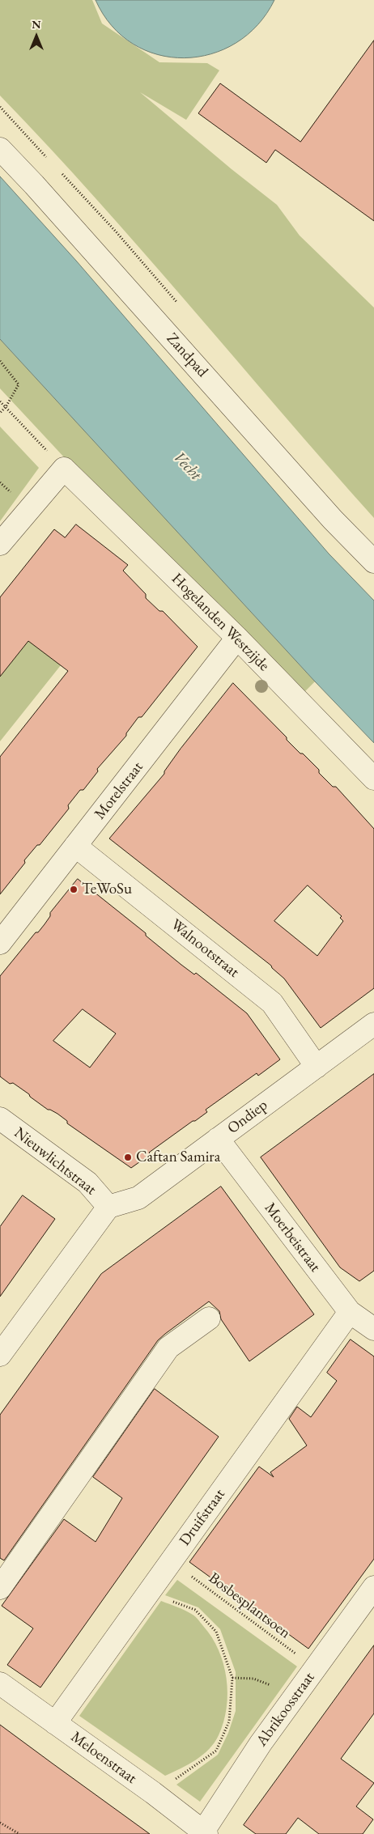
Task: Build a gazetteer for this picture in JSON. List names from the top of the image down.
{
  "streets": {
    "street": [
      "Zandpad",
      "Hogelanden Westzijde",
      "Morelstraat",
      "Walnootstraat",
      "Ondiep",
      "Nieuwlichtstraat",
      "Moerbeistraat",
      "Druifstraat",
      "Abrikoosstraat",
      "Meloenstraat"
    ],
    "path": ["Bosbesplantsoen"]
  },
  "crossings": [
    ["Hogelanden Westzijde", "Morelstraat"],
    ["Morelstraat", "Walnootstraat"],
    ["Walnootstraat", "Ondiep"],
    ["Ondiep", "Nieuwlichtstraat"],
    ["Ondiep", "Moerbeistraat"],
    ["Moerbeistraat", "Druifstraat"],
    ["Druifstraat", "Bosbesplantsoen"],
    ["Druifstraat", "Meloenstraat"],
    ["Bosbesplantsoen", "Abrikoosstraat"],
    ["Abrikoosstraat", "Meloenstraat"]
  ],
  "water": ["Vecht"],
  "places": ["TeWoSu", "Caftan Samira"],
  "north": "top"
}
